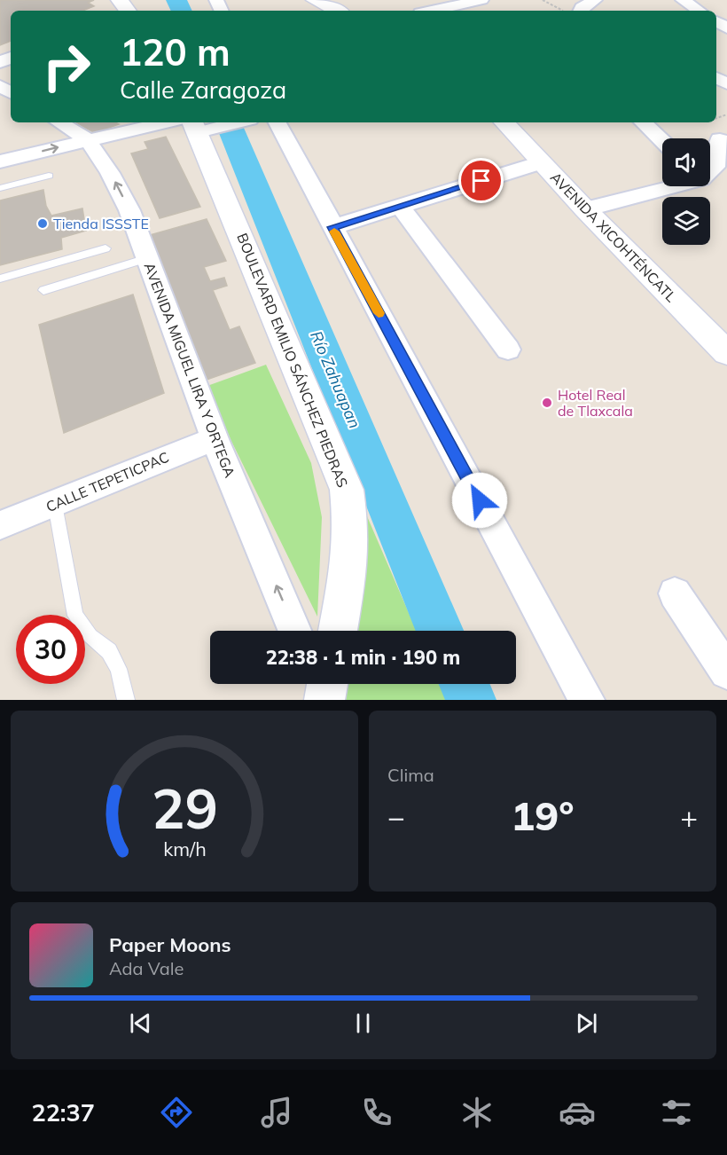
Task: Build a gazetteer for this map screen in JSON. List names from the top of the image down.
{
  "streets": {
    "street": [
      "AVENIDA XICOHTÉNCATL",
      "BOULEVARD EMILIO SÁNCHEZ PIEDRAS",
      "AVENIDA MIGUEL LIRA Y ORTEGA",
      "CALLE TEPETICPAC"
    ]
  },
  "crossings": [
    ["AVENIDA MIGUEL LIRA Y ORTEGA", "CALLE TEPETICPAC"]
  ],
  "water": ["Río Zahuapan"],
  "places": ["Tienda ISSSTE", "Hotel Real de Tlaxcala"],
  "page": {
    "turn": ["120 m", "Calle Zaragoza"],
    "limit": "30",
    "trip": "22:38 · 1 min · 190 m",
    "tile": "Clima",
    "heat": ["−", "19°", "+"],
    "song": ["Paper Moons", "Ada Vale"],
    "tabs": "22:37",
    "gauge": ["29", "km/h"]
  }
}
